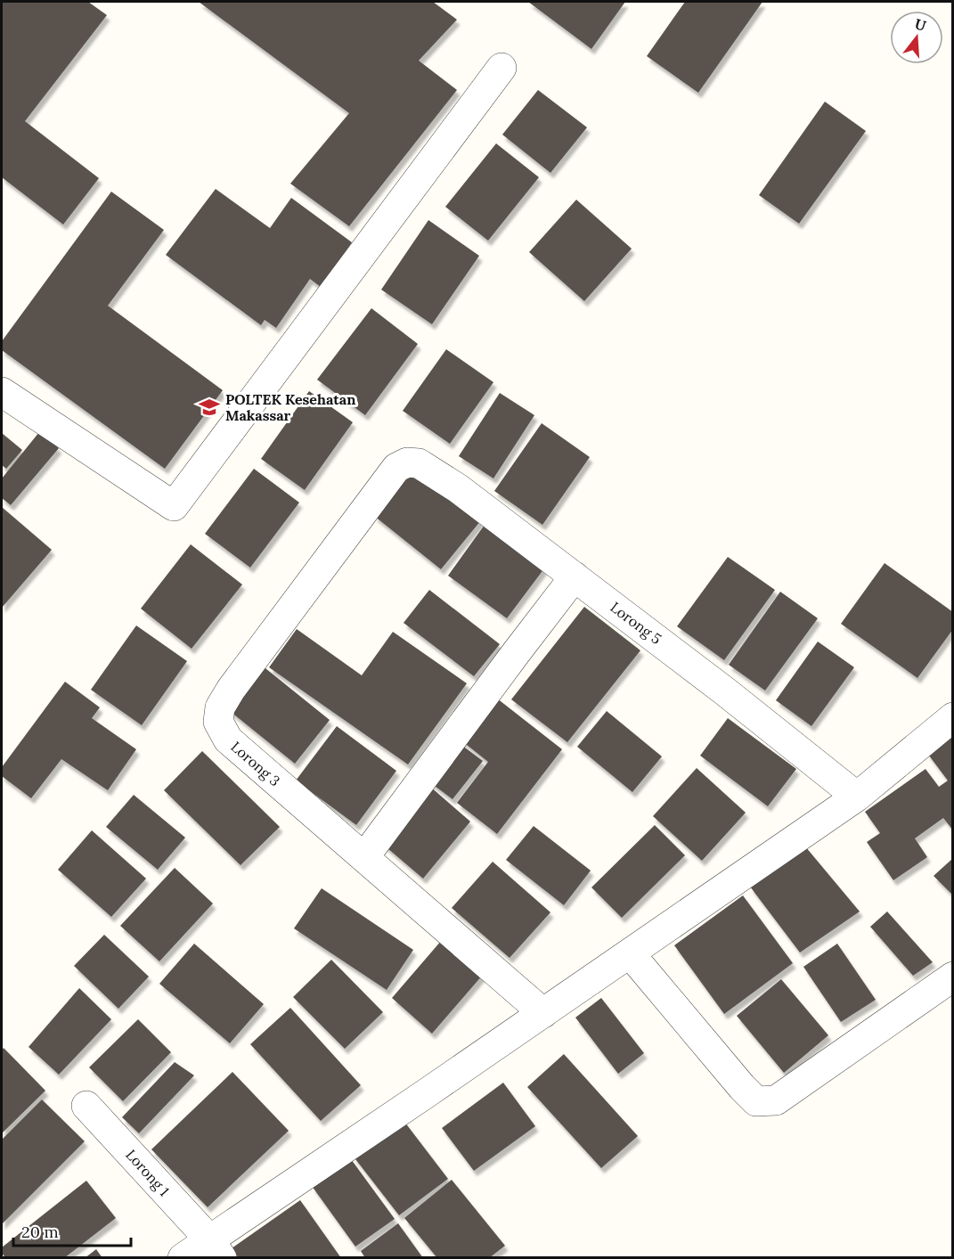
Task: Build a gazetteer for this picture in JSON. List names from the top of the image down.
{
  "streets": {
    "street": ["Lorong 5", "Lorong 3", "Lorong 1"]
  },
  "crossings": [
    ["Lorong 5", "Lorong 3"]
  ],
  "places": {
    "school or university": ["POLTEK Kesehatan Makassar"]
  },
  "scale_bar": "20 m",
  "north": "top"
}
